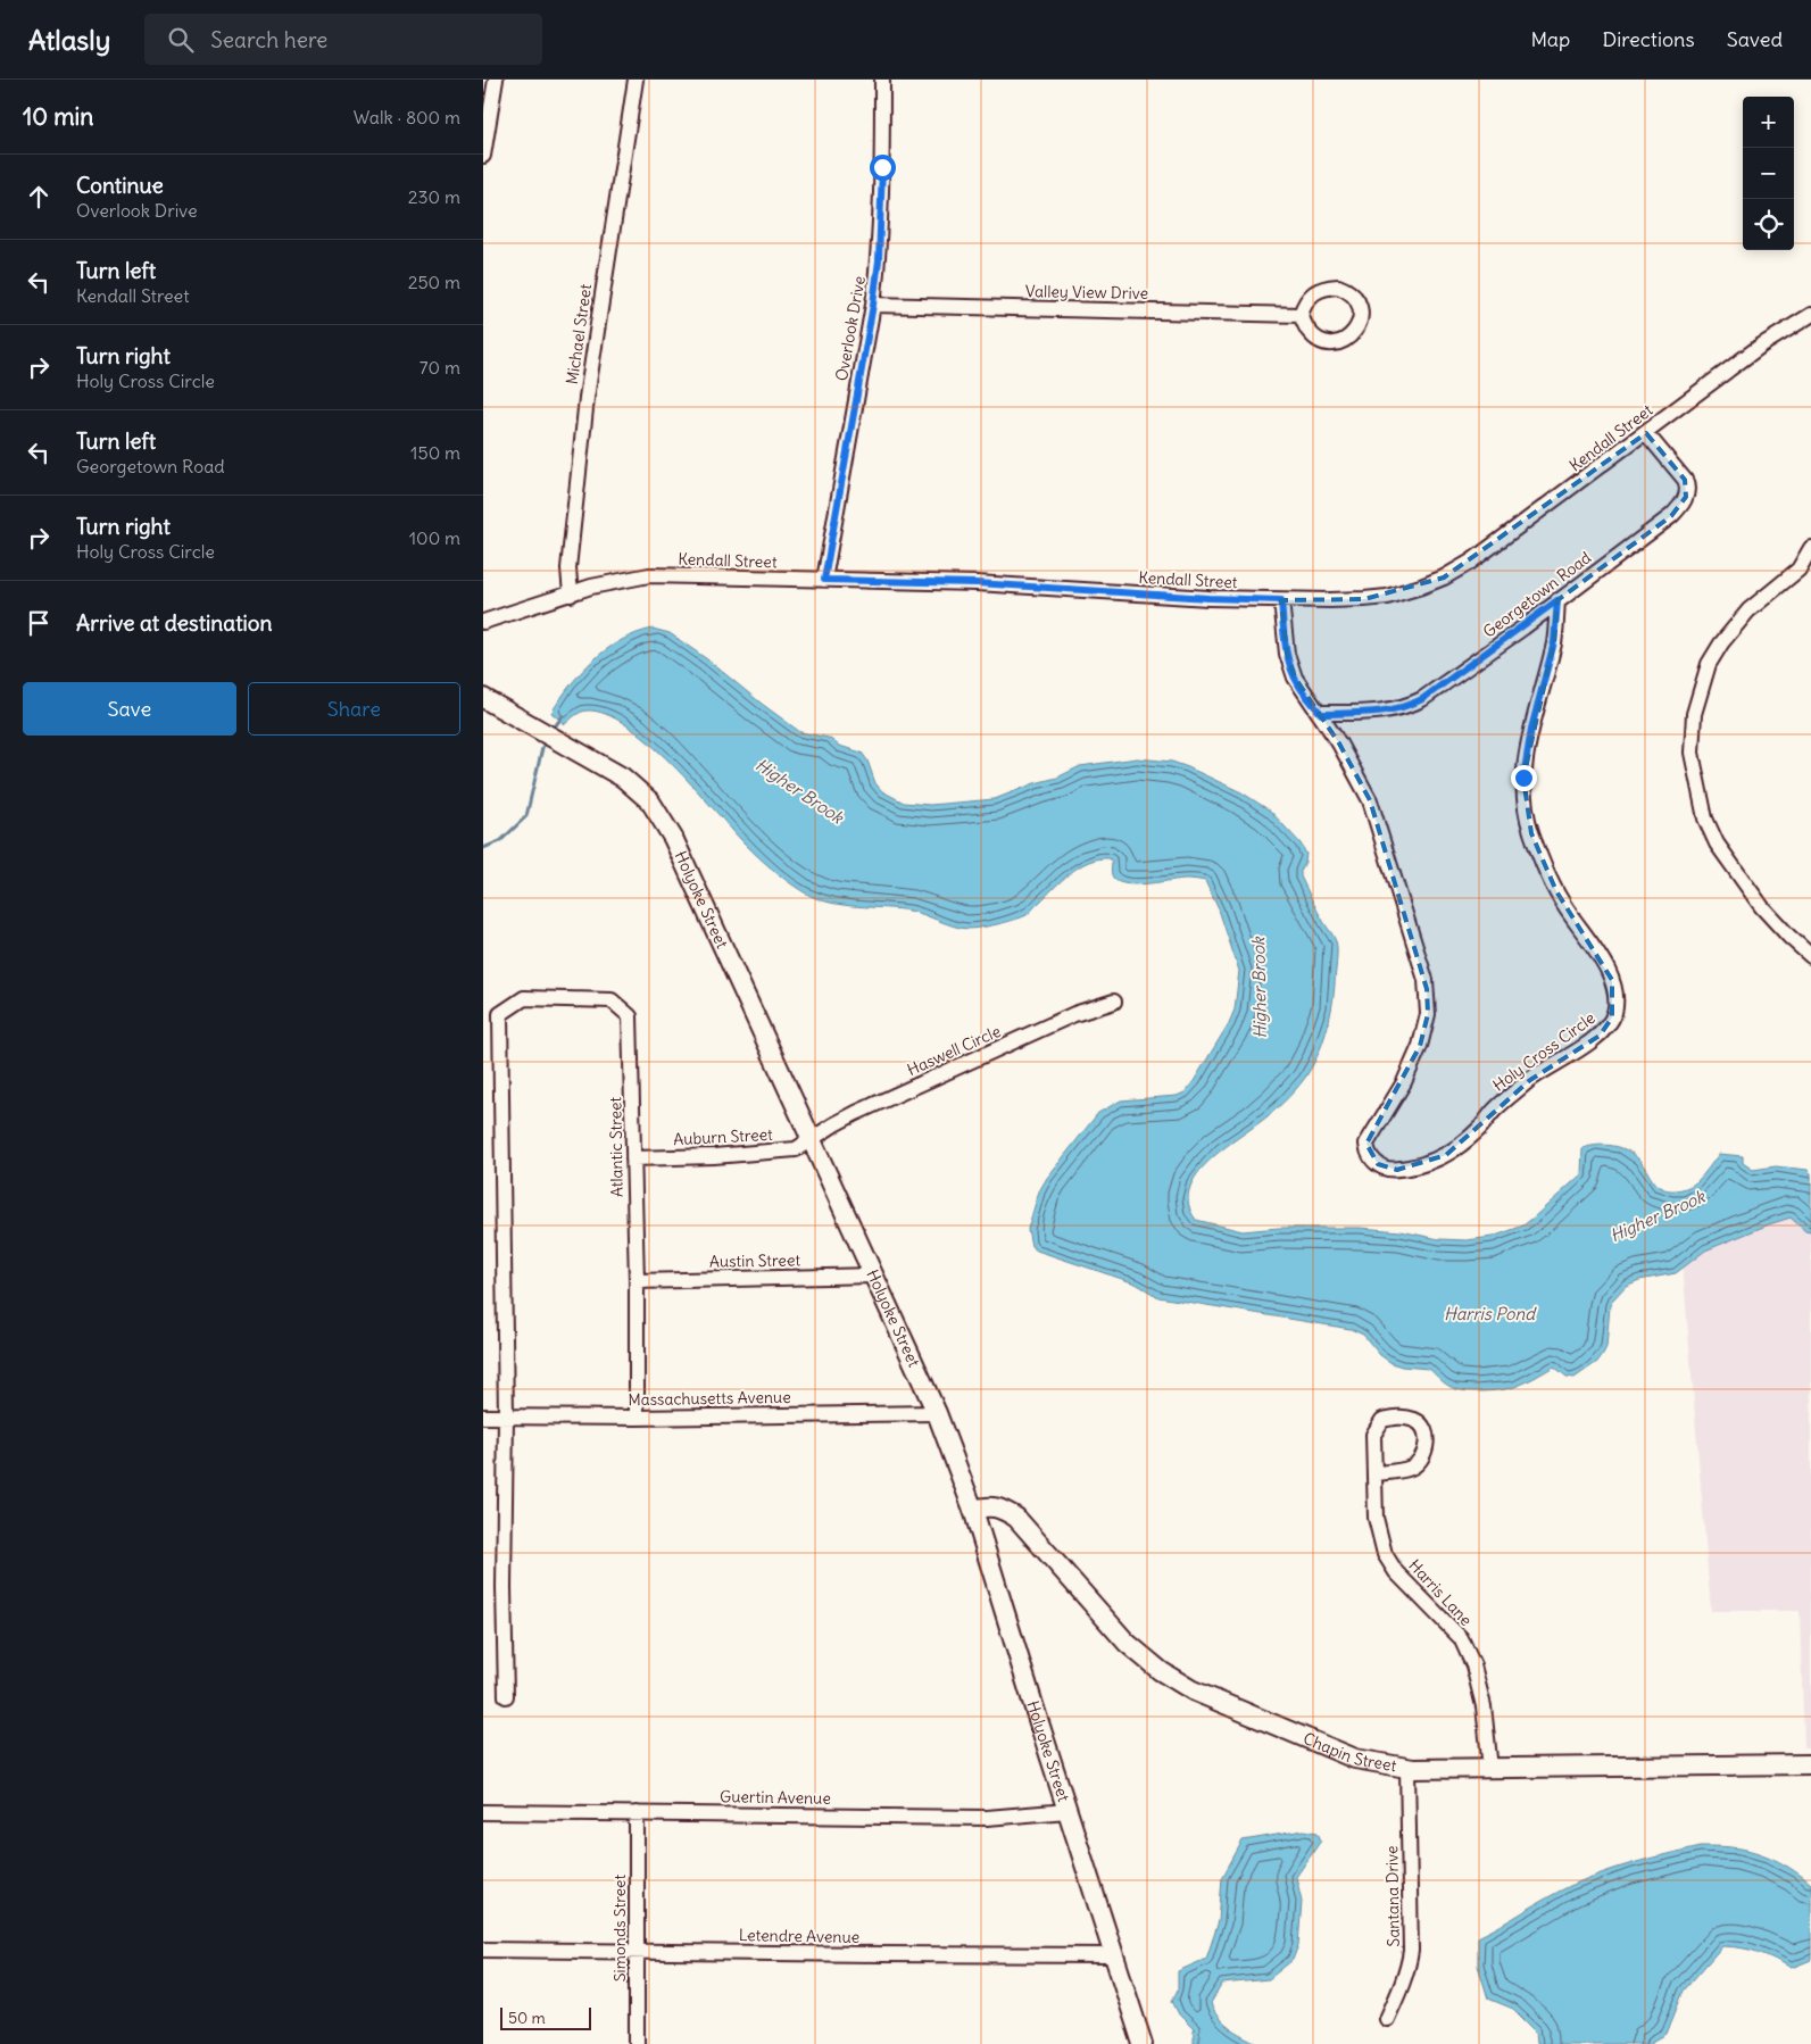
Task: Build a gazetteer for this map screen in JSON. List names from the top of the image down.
{
  "streets": {
    "main road": ["Holyoke Street", "Chapin Street"],
    "street": [
      "Valley View Drive",
      "Overlook Drive",
      "Michael Street",
      "Kendall Street",
      "Georgetown Road",
      "Haswell Circle",
      "Holy Cross Circle",
      "Auburn Street",
      "Atlantic Street",
      "Austin Street",
      "Massachusetts Avenue",
      "Harris Lane",
      "Guertin Avenue",
      "Santana Drive",
      "Simonds Street",
      "Letendre Avenue"
    ]
  },
  "crossings": [
    ["Valley View Drive", "Overlook Drive"],
    ["Overlook Drive", "Kendall Street"],
    ["Michael Street", "Kendall Street"],
    ["Kendall Street", "Georgetown Road"],
    ["Kendall Street", "Holy Cross Circle"],
    ["Georgetown Road", "Holy Cross Circle"],
    ["Holyoke Street", "Haswell Circle"],
    ["Holyoke Street", "Auburn Street"],
    ["Holyoke Street", "Austin Street"],
    ["Holyoke Street", "Massachusetts Avenue"],
    ["Holyoke Street", "Chapin Street"],
    ["Holyoke Street", "Guertin Avenue"],
    ["Holyoke Street", "Letendre Avenue"],
    ["Haswell Circle", "Auburn Street"],
    ["Auburn Street", "Atlantic Street"],
    ["Atlantic Street", "Austin Street"],
    ["Atlantic Street", "Massachusetts Avenue"],
    ["Harris Lane", "Chapin Street"],
    ["Chapin Street", "Santana Drive"],
    ["Guertin Avenue", "Simonds Street"],
    ["Simonds Street", "Letendre Avenue"]
  ],
  "water": ["Higher Brook", "Harris Pond"],
  "scale_bar": "50 m",
  "page": {
    "header": "Atlasly",
    "search": "Search here",
    "nav": ["Map", "Directions", "Saved"],
    "heading": ["10 min", "Walk · 800 m"],
    "map_buttons": ["+", "−"],
    "list": [
      ["Continue", "Overlook Drive", "230 m"],
      ["Turn left", "Kendall Street", "250 m"],
      ["Turn right", "Holy Cross Circle", "70 m"],
      ["Turn left", "Georgetown Road", "150 m"],
      ["Turn right", "Holy Cross Circle", "100 m"],
      "Arrive at destination"
    ],
    "buttons": ["Save", "Share"],
    "scale": "50 m"
  }
}
